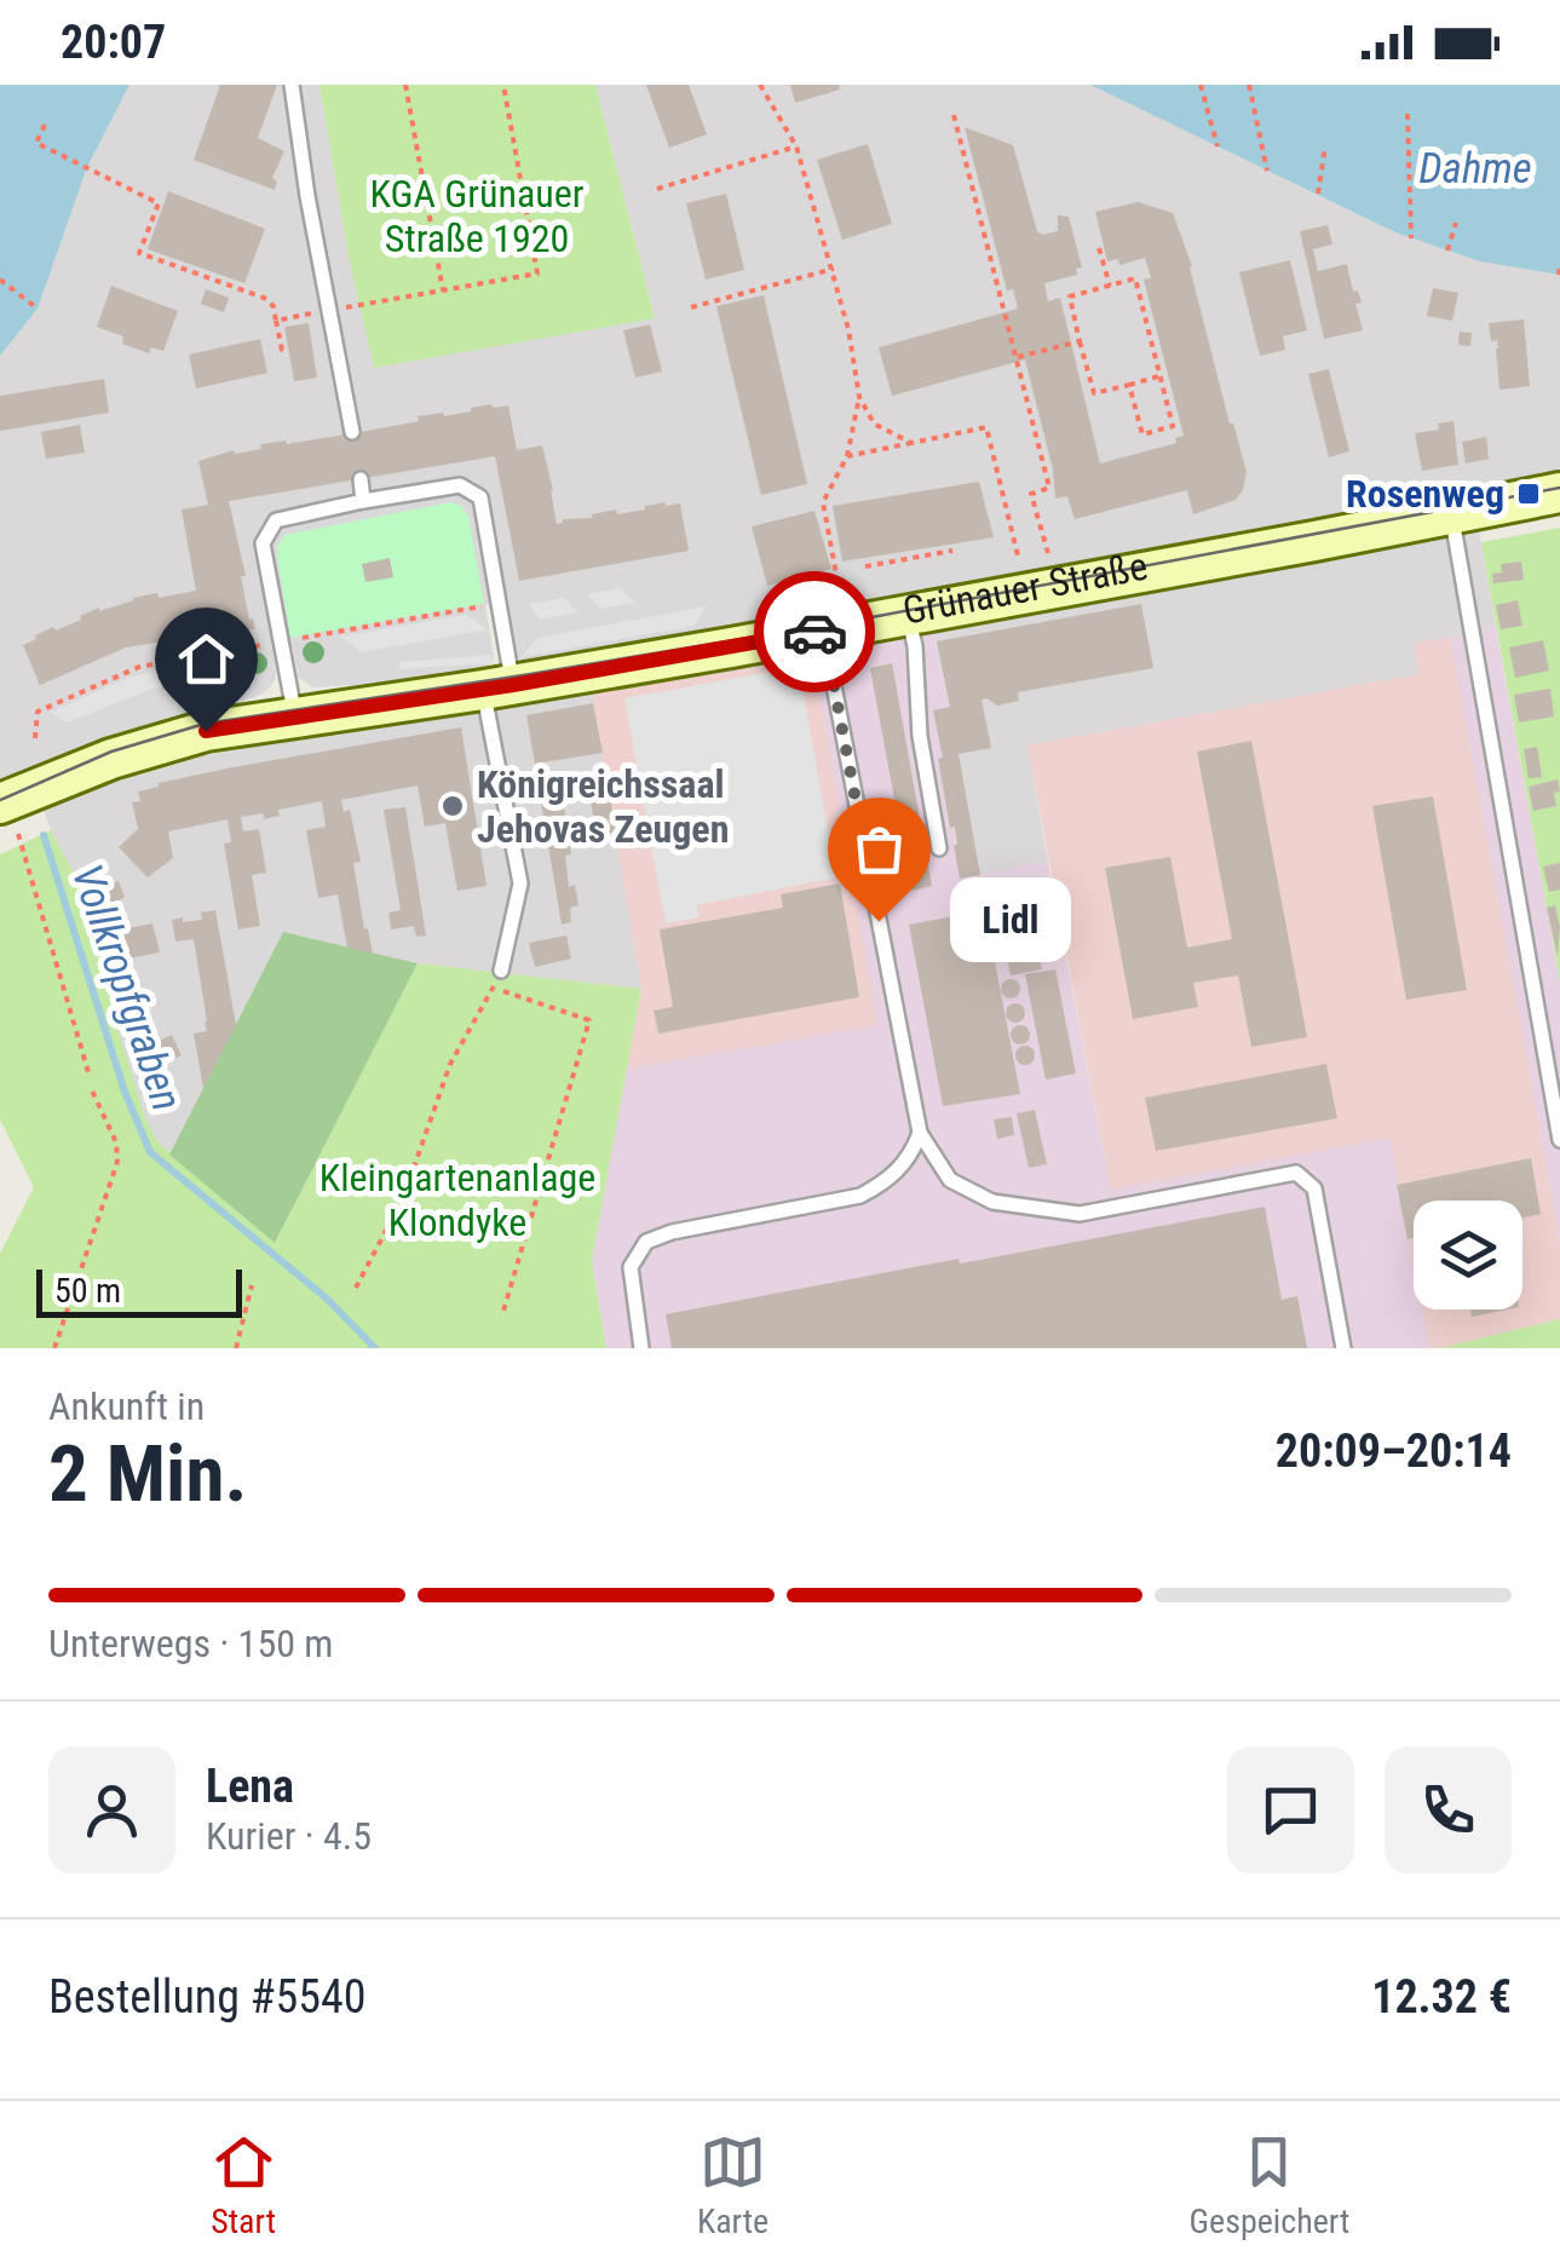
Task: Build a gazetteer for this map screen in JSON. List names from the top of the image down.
{
  "streets": {
    "main road": ["Grünauer Straße"]
  },
  "water": ["Dahme", "Vollkropfgraben"],
  "parks": ["KGA Grünauer Straße 1920", "Kleingartenanlage Klondyke"],
  "places": {
    "transit": ["Rosenweg"],
    "other": ["Königreichssaal Jehovas Zeugen", "Lidl"]
  },
  "scale_bar": "50 m",
  "page": {
    "status": "20:07",
    "bubble": "Lidl",
    "scale": "50 m",
    "heading": ["2 Min.", "Ankunft in", "20:09–20:14"],
    "panel": [
      "Lena",
      "Kurier · 4.5",
      "Bestellung #5540",
      "12.32 €"
    ],
    "bar": "Unterwegs · 150 m",
    "tabs": ["Start", "Karte", "Gespeichert"]
  }
}
